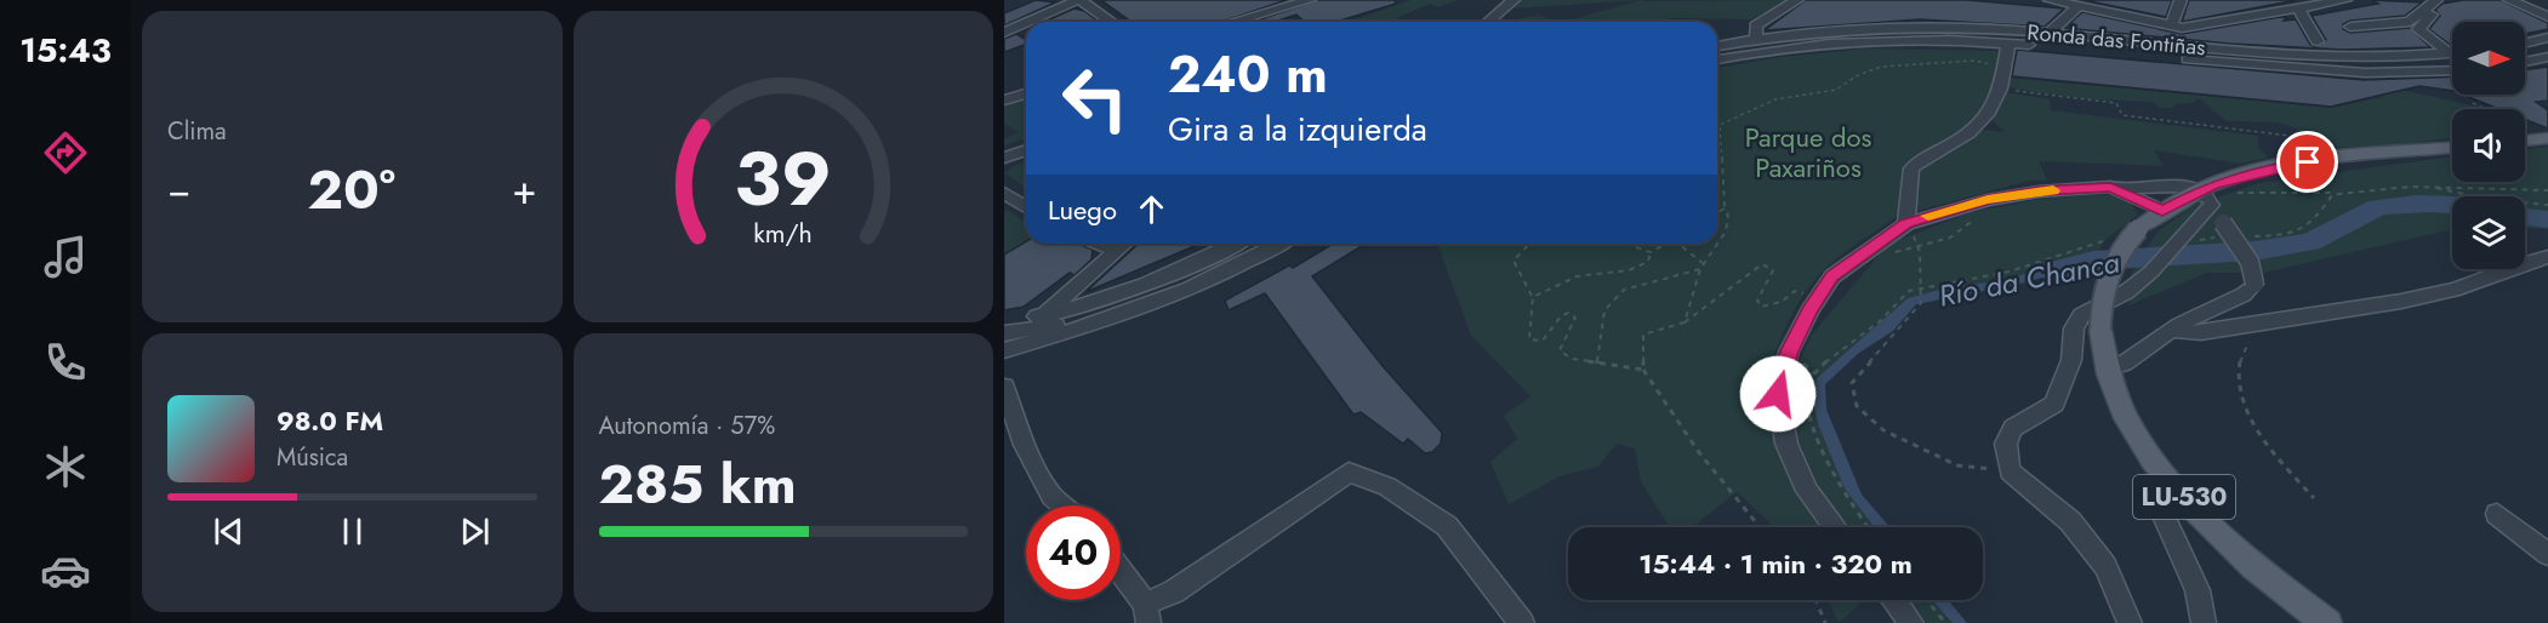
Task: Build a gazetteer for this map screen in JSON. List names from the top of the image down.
{
  "streets": {
    "main road": ["LU-530"],
    "street": ["Ronda das Fontiñas"]
  },
  "water": ["Río da Chanca"],
  "parks": ["Parque dos Paxariños"],
  "north": "right",
  "page": {
    "tabs": "15:43",
    "tile": [
      "Clima",
      ["Autonomía · 57%", "285 km"]
    ],
    "turn": ["240 m", "Gira a la izquierda"],
    "heat": ["−", "20°", "+"],
    "then": "Luego",
    "song": ["98.0 FM", "Música"],
    "limit": "40",
    "trip": "15:44 · 1 min · 320 m",
    "gauge": ["39", "km/h"]
  }
}
